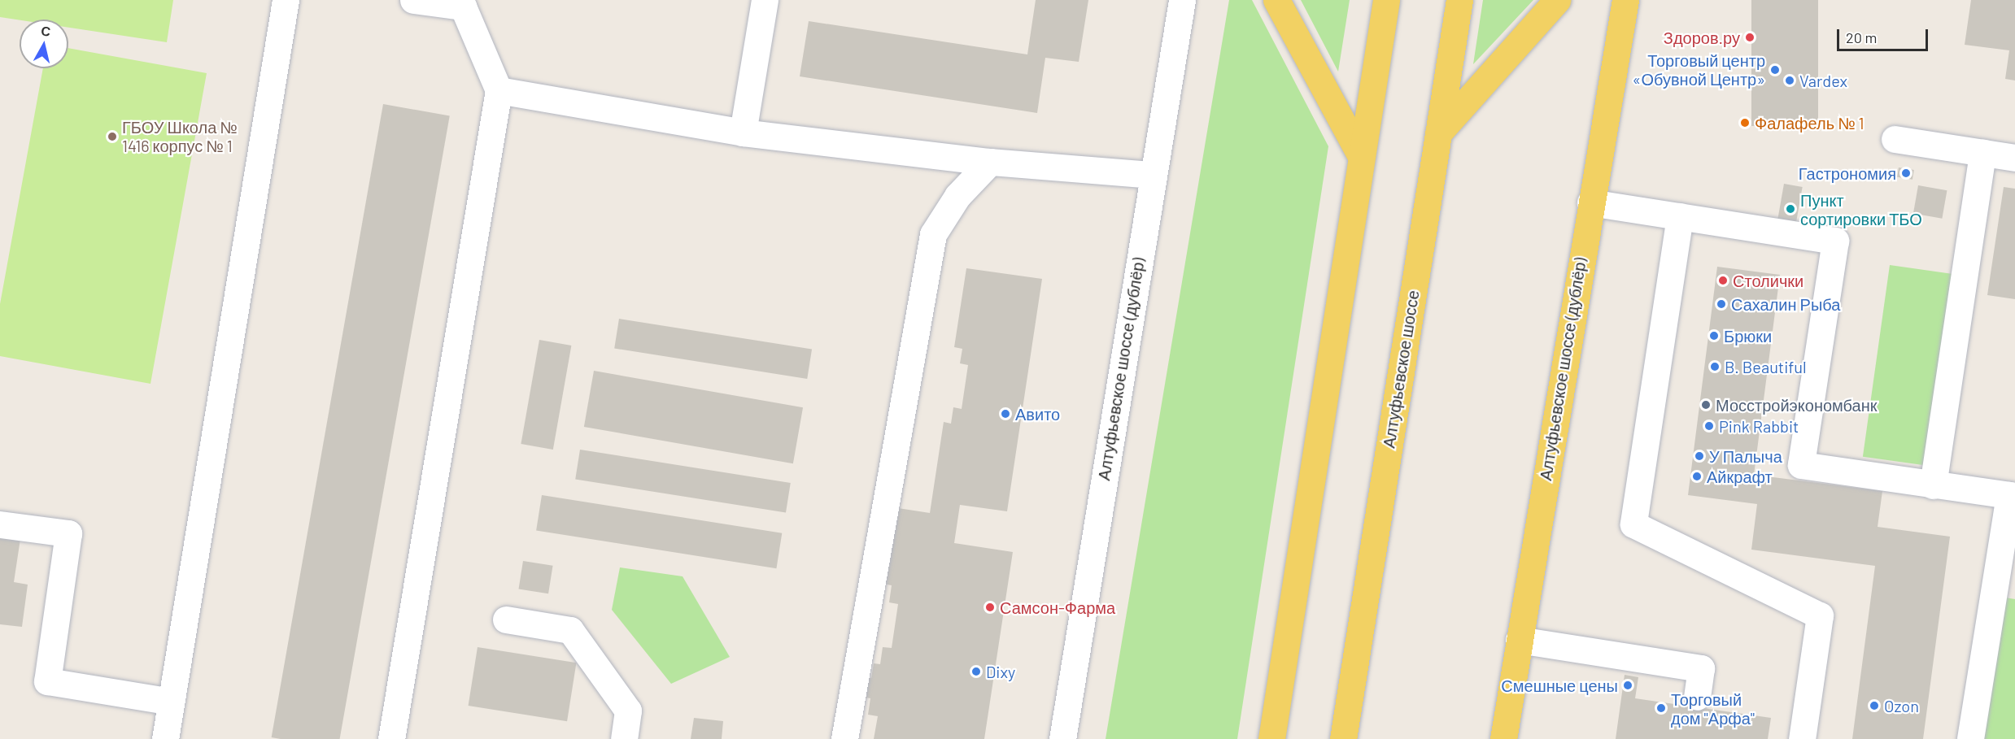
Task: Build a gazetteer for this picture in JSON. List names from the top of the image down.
{
  "streets": {
    "main road": ["Алтуфьевское шоссе (дублёр)", "Алтуфьевское шоссе"]
  },
  "places": [
    "Здоров.ру",
    "Торговый центр «Обувной Центр»",
    "Vardex",
    "Фалафель № 1",
    "ГБОУ Школа № 1416 корпус № 1",
    "Гастрономия",
    "Пункт сортировки ТБО",
    "Столички",
    "Сахалин Рыба",
    "Брюки",
    "B. Beautiful",
    "Мосстройэкономбанк",
    "Авито",
    "Pink Rabbit",
    "У Палыча",
    "Айкрафт",
    "Самсон-Фарма",
    "Dixy",
    "Смешные цены",
    "Ozon",
    "Торговый дом \"Арфа\""
  ],
  "scale_bar": "20 m",
  "north": "top"
}
